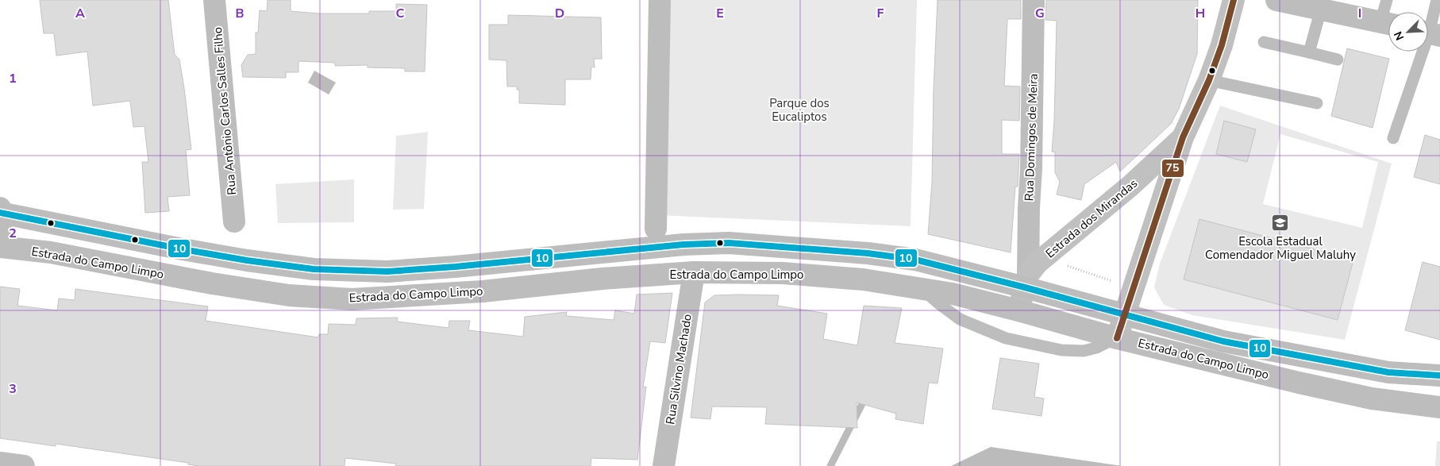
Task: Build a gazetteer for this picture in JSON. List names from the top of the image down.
{
  "streets": {
    "main road": [
      "Rua Antônio Carlos Salles Filho",
      "Rua Domingos de Meira",
      "Estrada do Campo Limpo",
      "Rua Silvino Machado"
    ],
    "street": ["Estrada dos Mirandas"]
  },
  "crossings": [
    ["Rua Domingos de Meira", "Estrada dos Mirandas"],
    ["Rua Domingos de Meira", "Estrada do Campo Limpo"],
    ["Estrada dos Mirandas", "Estrada do Campo Limpo"],
    ["Estrada do Campo Limpo", "Rua Silvino Machado"]
  ],
  "parks": ["Parque dos Eucaliptos"],
  "places": {
    "school or university": ["Escola Estadual Comendador Miguel Maluhy"]
  },
  "lines": ["transit line 75", "transit line 10"],
  "north": "bottom left",
  "grid": {
    "columns": [
      "A",
      "B",
      "C",
      "D",
      "E",
      "F",
      "G",
      "H",
      "I"
    ],
    "rows": ["1", "2", "3"]
  }
}
